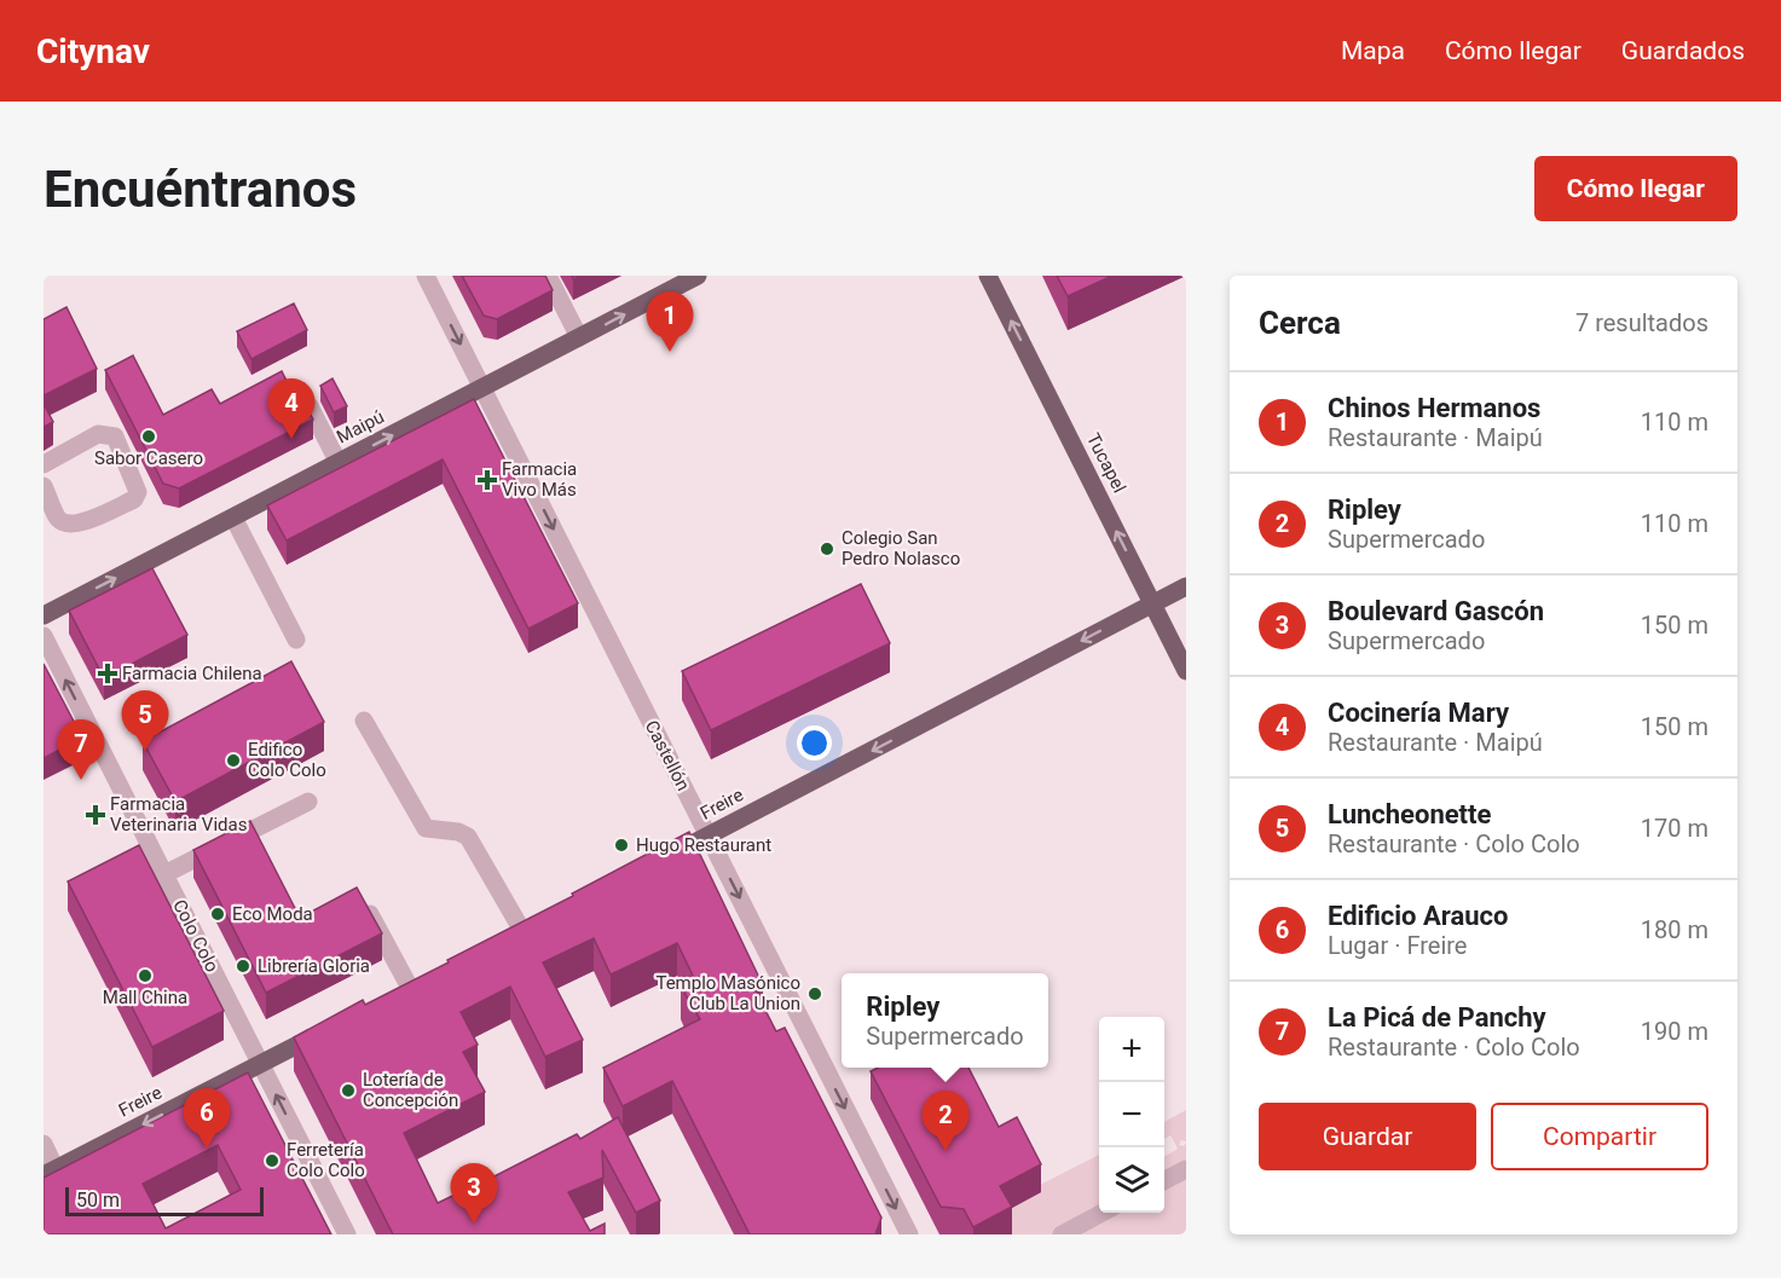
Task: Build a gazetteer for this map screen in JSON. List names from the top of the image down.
{
  "streets": {
    "main road": ["Maipú", "Tucapel", "Freire"],
    "street": ["Castellón", "Colo Colo"]
  },
  "crossings": [
    ["Maipú", "Castellón"],
    ["Tucapel", "Freire"],
    ["Castellón", "Freire"],
    ["Freire", "Colo Colo"]
  ],
  "one_way": [
    "Maipú",
    "Tucapel",
    "Castellón",
    "Freire",
    "Colo Colo"
  ],
  "places": {
    "other": [
      "Sabor Casero",
      "Colegio San Pedro Nolasco",
      "Edifico Colo Colo",
      "Hugo Restaurant",
      "Eco Moda",
      "Librería Gloria",
      "Mall China",
      "Templo Masónico Club La Union",
      "Lotería de Concepción",
      "Ferretería Colo Colo"
    ],
    "health": ["Farmacia Vivo Más", "Farmacia Chilena", "Farmacia Veterinaria Vidas"]
  },
  "scale_bar": "50 m",
  "page": {
    "header": "Citynav",
    "nav": ["Mapa", "Cómo llegar", "Guardados"],
    "buttons": [
      "Cómo llegar",
      ["Guardar", "Compartir"]
    ],
    "title": "Encuéntranos",
    "heading": ["Cerca", "7 resultados"],
    "pins": [
      "1",
      "4",
      "5",
      "7",
      "6",
      "2",
      "3"
    ],
    "list": [
      {
        "mark": "1",
        "name": "Chinos Hermanos",
        "note": "Restaurante · Maipú",
        "value": "110 m"
      },
      {
        "mark": "2",
        "name": "Ripley",
        "note": "Supermercado",
        "value": "110 m"
      },
      {
        "mark": "3",
        "name": "Boulevard Gascón",
        "note": "Supermercado",
        "value": "150 m"
      },
      {
        "mark": "4",
        "name": "Cocinería Mary",
        "note": "Restaurante · Maipú",
        "value": "150 m"
      },
      {
        "mark": "5",
        "name": "Luncheonette",
        "note": "Restaurante · Colo Colo",
        "value": "170 m"
      },
      {
        "mark": "6",
        "name": "Edificio Arauco",
        "note": "Lugar · Freire",
        "value": "180 m"
      },
      {
        "mark": "7",
        "name": "La Picá de Panchy",
        "note": "Restaurante · Colo Colo",
        "value": "190 m"
      }
    ],
    "popup": ["Ripley", "Supermercado"],
    "map_buttons": ["+", "−"],
    "scale": "50 m"
  }
}
